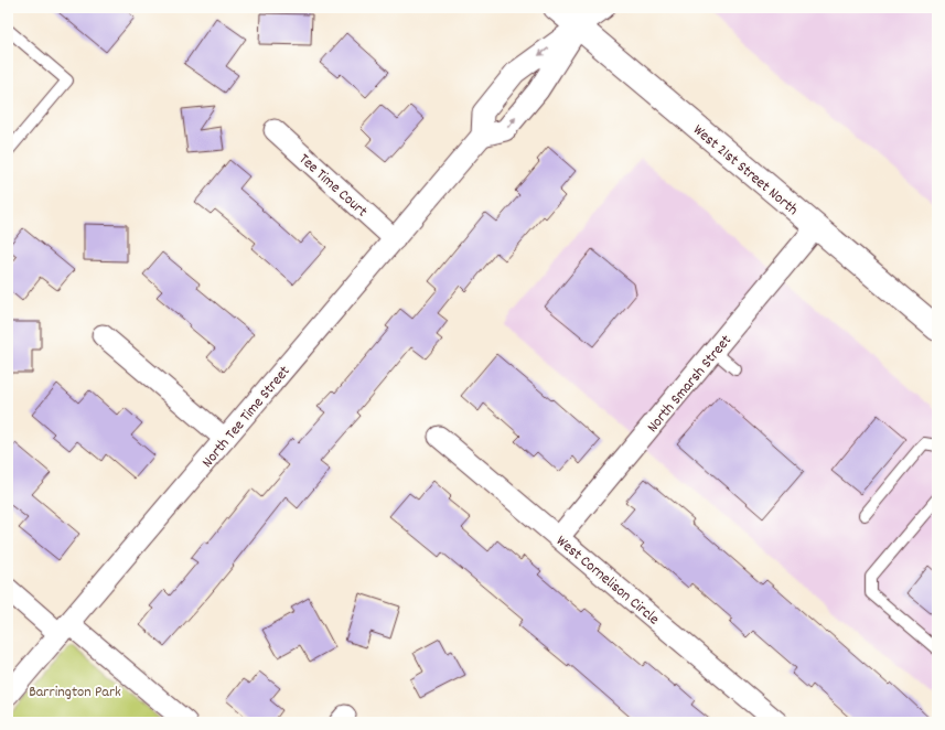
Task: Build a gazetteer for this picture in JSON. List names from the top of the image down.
{
  "streets": {
    "main road": ["West 21st Street North"],
    "street": [
      "Tee Time Court",
      "North Smarsh Street",
      "North Tee Time Street",
      "West Cornelison Circle"
    ]
  },
  "crossings": [
    ["West 21st Street North", "North Smarsh Street"],
    ["Tee Time Court", "North Tee Time Street"],
    ["North Smarsh Street", "West Cornelison Circle"]
  ],
  "parks": ["Barrington Park"]
}
